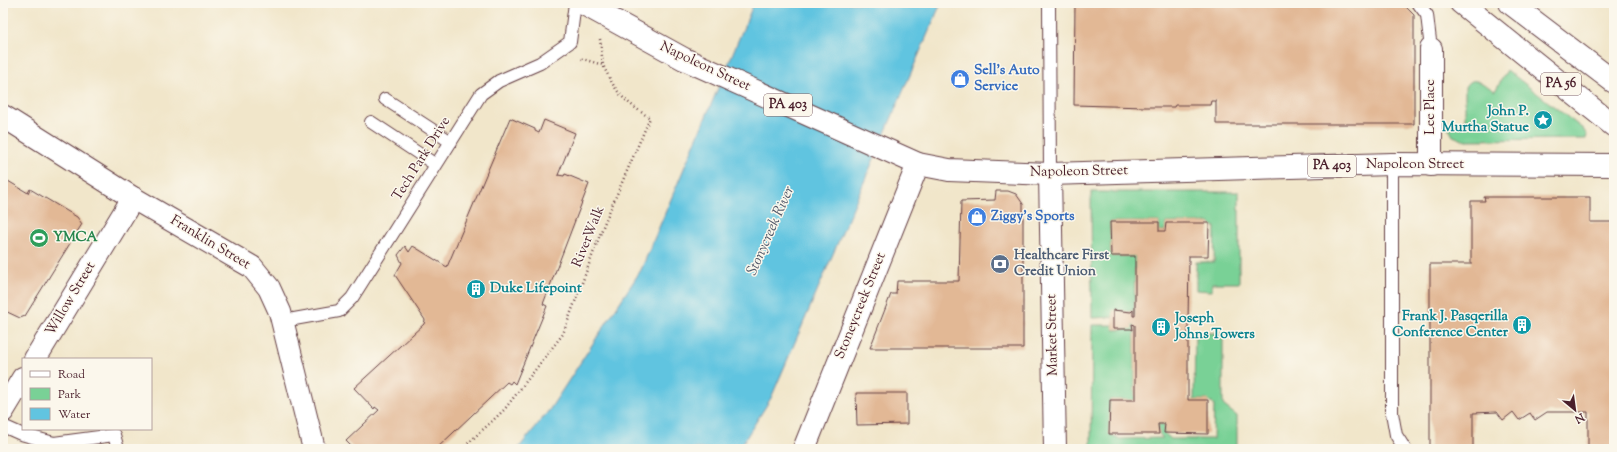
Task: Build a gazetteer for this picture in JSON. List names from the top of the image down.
{
  "streets": {
    "main road": [
      "Napoleon Street",
      "PA 56",
      "PA 403",
      "Lee Place",
      "Franklin Street",
      "Willow Street",
      "Stoneycreek Street",
      "Market Street"
    ],
    "lane": ["Tech Park Drive"],
    "path": ["RiverWalk"]
  },
  "crossings": [
    ["Napoleon Street", "Lee Place"],
    ["Napoleon Street", "Stoneycreek Street"],
    ["Napoleon Street", "Market Street"],
    ["Tech Park Drive", "RiverWalk"],
    ["Tech Park Drive", "Franklin Street"],
    ["Franklin Street", "Willow Street"]
  ],
  "water": ["Stonycreek River"],
  "places": {
    "shop": ["Sell's Auto Service", "Ziggy's Sports"],
    "place": ["John P. Murtha Statue"],
    "sports": ["YMCA"],
    "bank": ["Healthcare First Credit Union"],
    "building": ["Duke Lifepoint", "Frank J. Pasqerilla Conference Center", "Joseph Johns Towers"]
  },
  "legend": ["Road", "Park", "Water"],
  "north": "bottom right"
}
